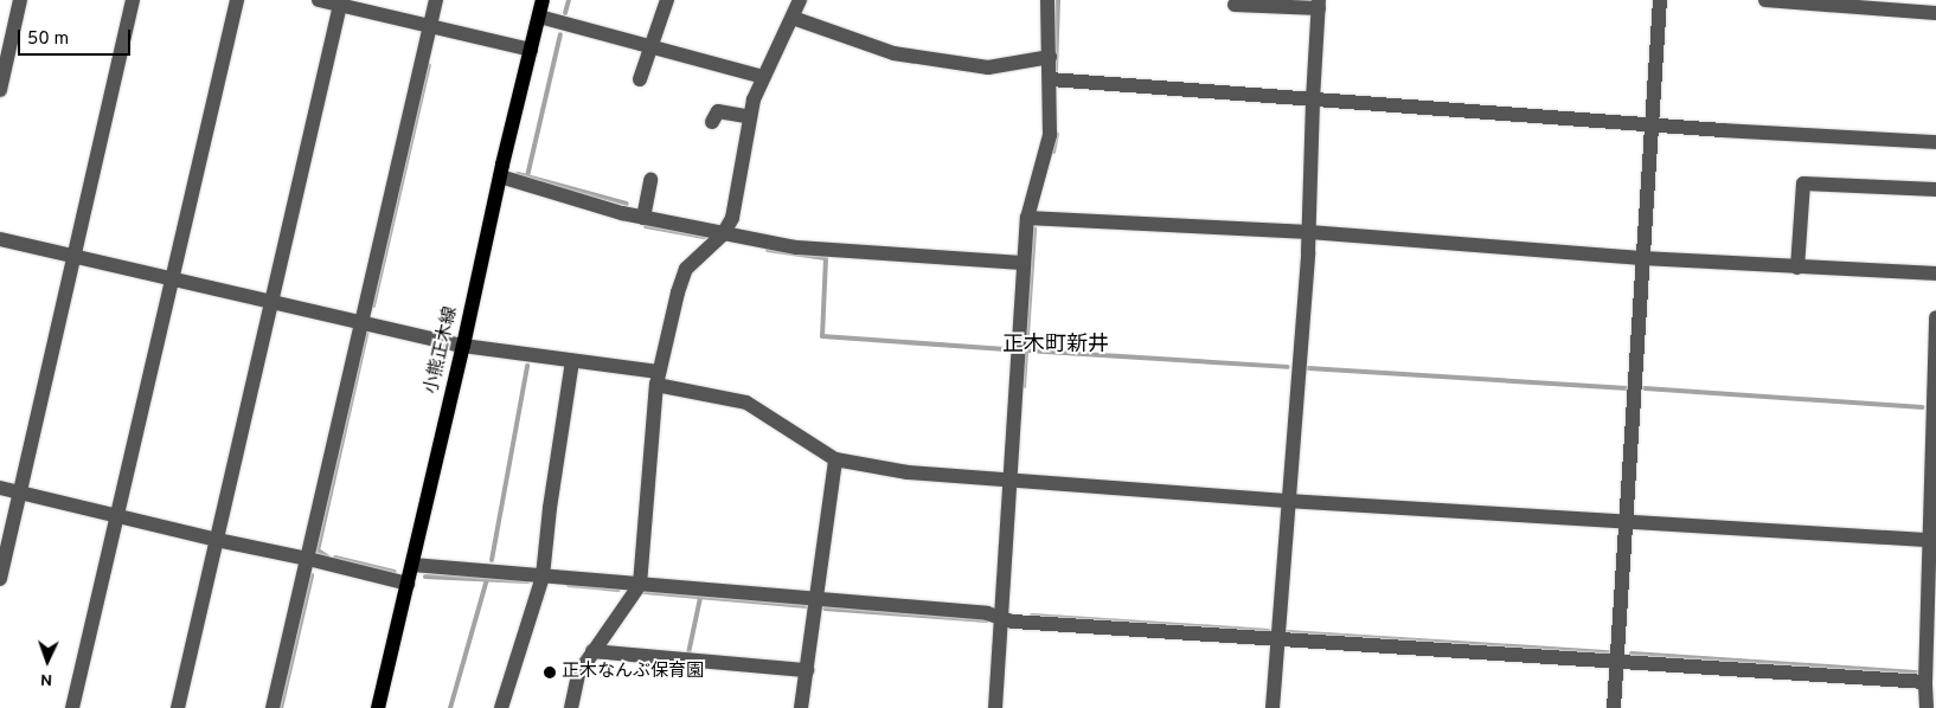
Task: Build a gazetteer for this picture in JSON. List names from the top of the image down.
{
  "streets": {
    "main road": ["小熊正木線"]
  },
  "districts": ["正木町新井"],
  "places": ["正木なんぶ保育園"],
  "scale_bar": "50 m",
  "north": "bottom"
}
